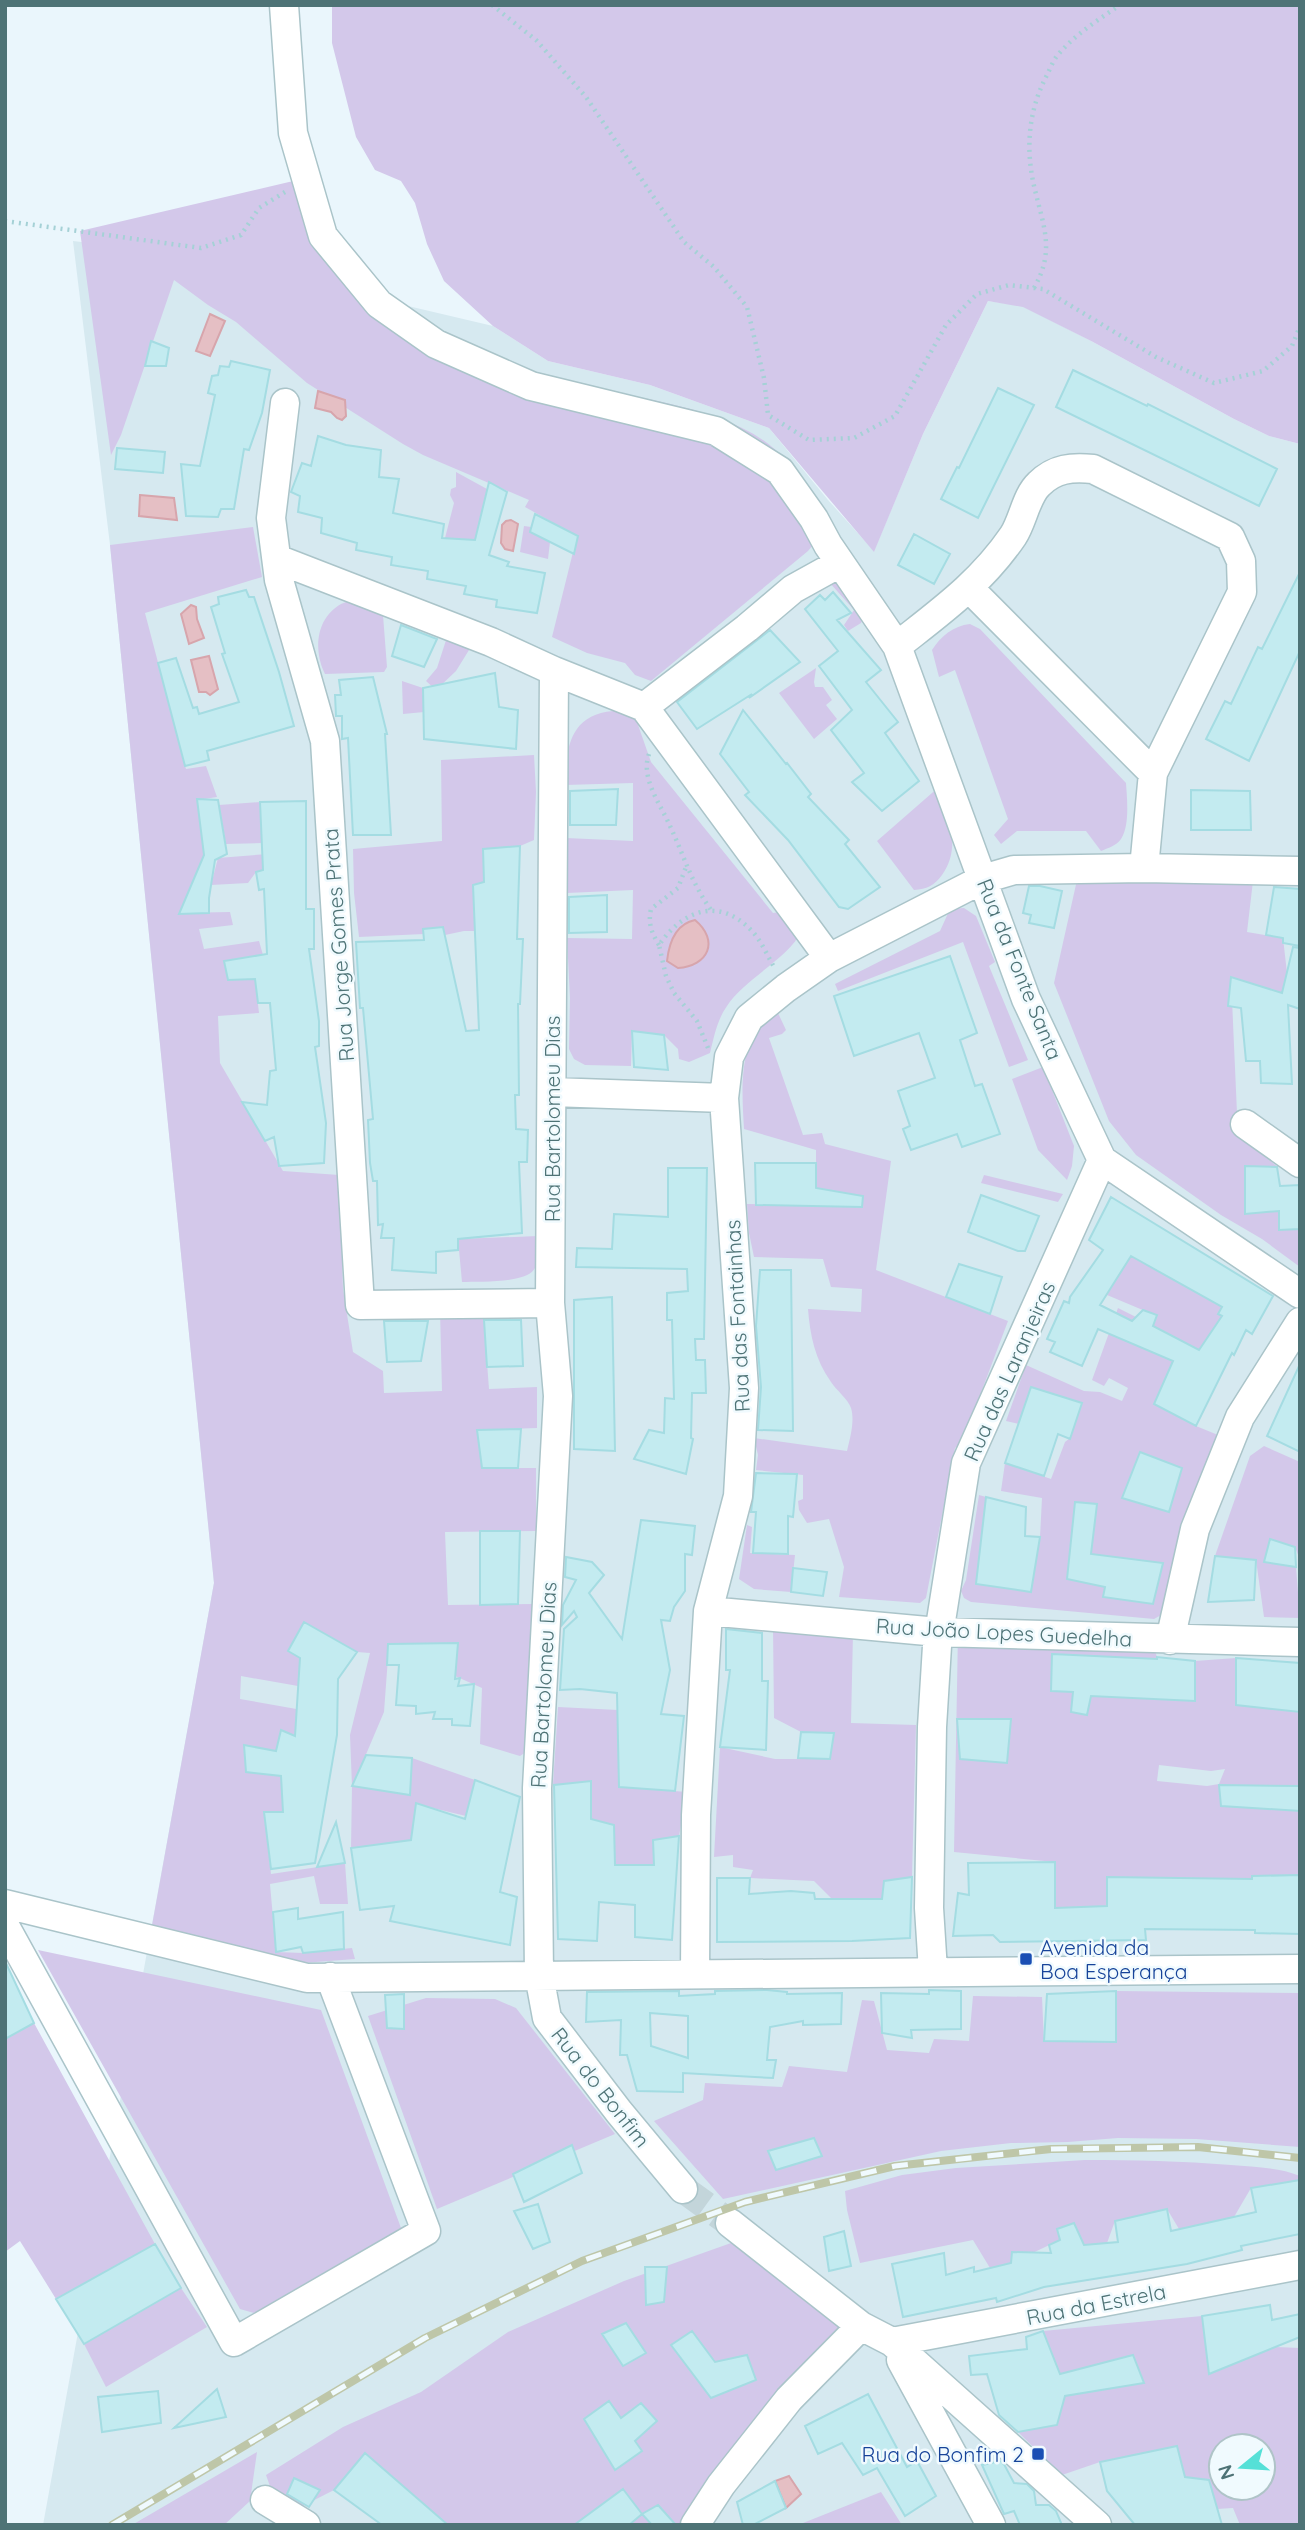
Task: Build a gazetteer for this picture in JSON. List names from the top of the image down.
{
  "streets": {
    "street": [
      "Rua Jorge Gomes Prata",
      "Rua da Fonte Santa",
      "Rua Bartolomeu Dias",
      "Rua das Fontainhas",
      "Rua das Laranjeiras",
      "Rua João Lopes Guedelha",
      "Rua do Bonfim",
      "Rua da Estrela"
    ]
  },
  "crossings": [
    ["Rua Jorge Gomes Prata", "Rua Bartolomeu Dias"],
    ["Rua da Fonte Santa", "Rua das Fontainhas"],
    ["Rua da Fonte Santa", "Rua das Laranjeiras"],
    ["Rua Bartolomeu Dias", "Rua do Bonfim"],
    ["Rua das Fontainhas", "Rua João Lopes Guedelha"],
    ["Rua das Laranjeiras", "Rua João Lopes Guedelha"]
  ],
  "places": {
    "transit": ["Avenida da Boa Esperança", "Rua do Bonfim 2"]
  },
  "north": "left"
}
